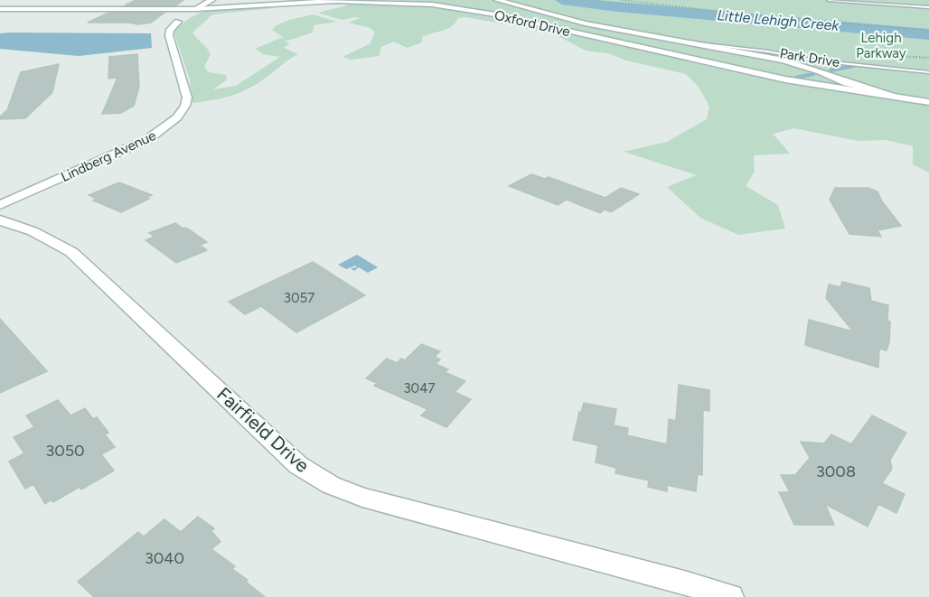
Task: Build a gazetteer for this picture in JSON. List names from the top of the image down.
{
  "streets": {
    "street": [
      "Oxford Drive",
      "Park Drive",
      "Lindberg Avenue",
      "Fairfield Drive"
    ]
  },
  "crossings": [
    ["Oxford Drive", "Park Drive"],
    ["Oxford Drive", "Lindberg Avenue"]
  ],
  "water": ["Little Lehigh Creek"],
  "parks": ["Lehigh Parkway"],
  "house_numbers": [
    "3057",
    "3047",
    "3050",
    "3008",
    "3040"
  ]
}
